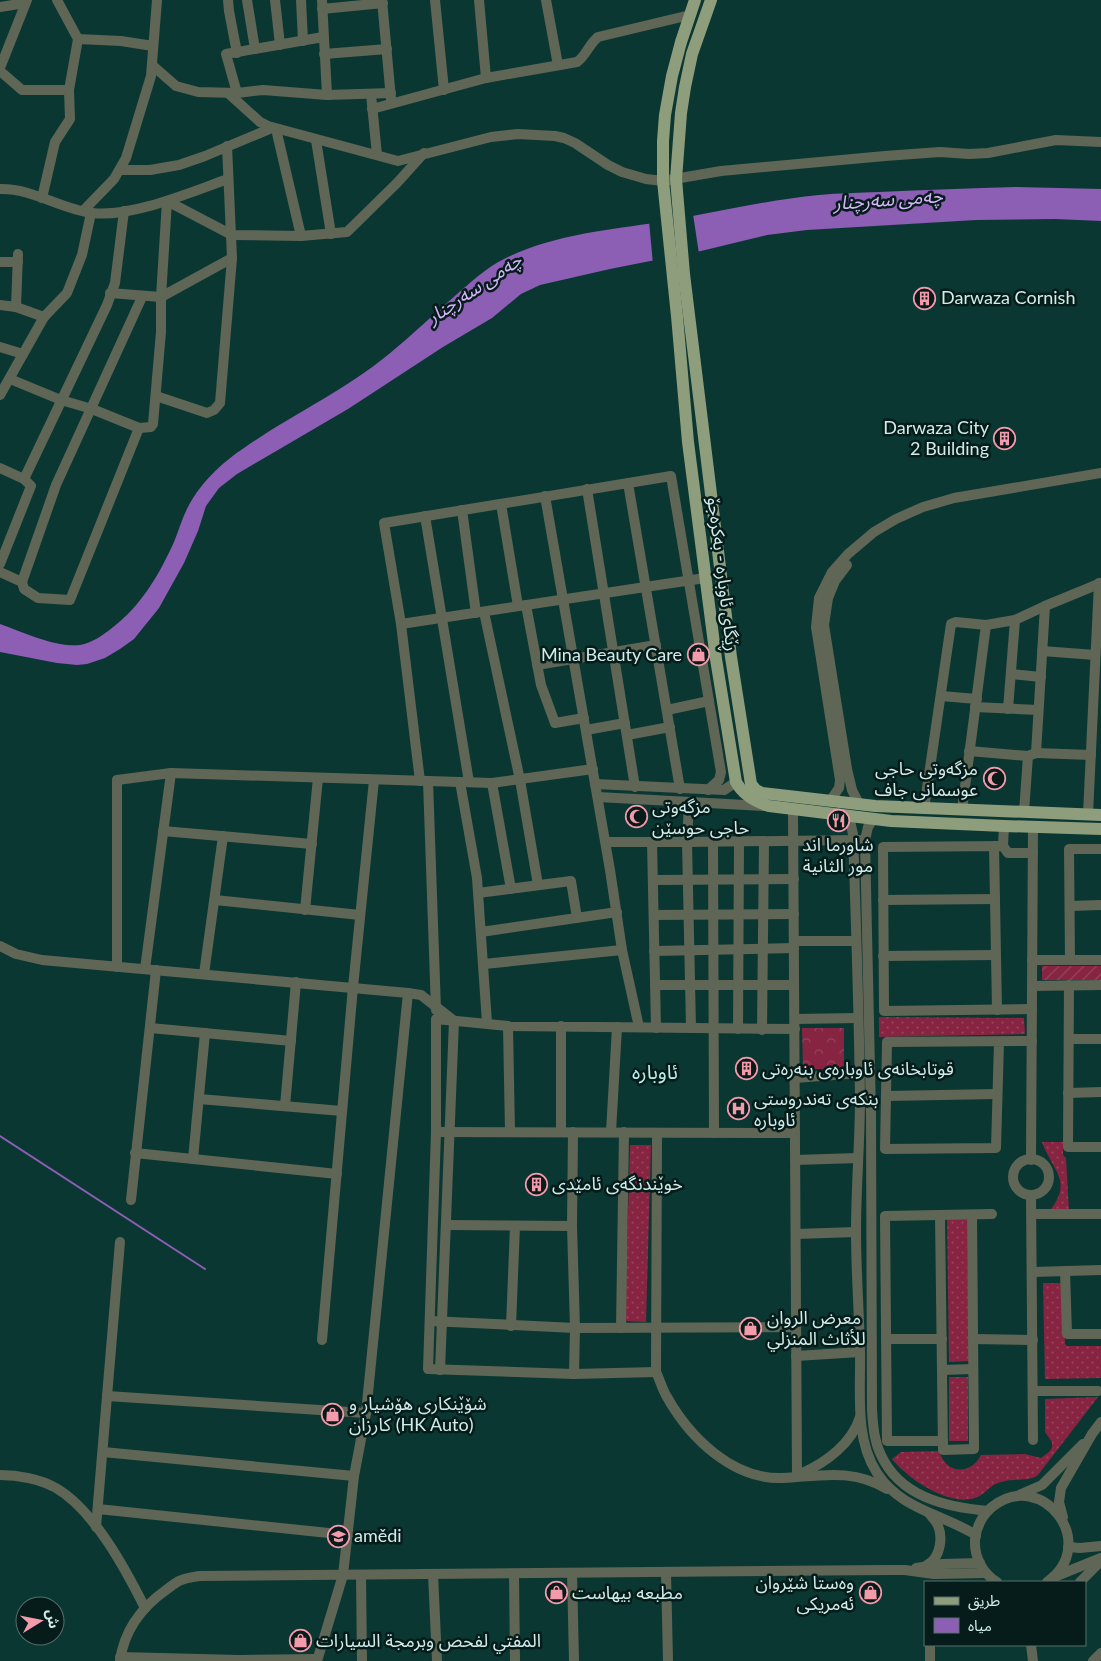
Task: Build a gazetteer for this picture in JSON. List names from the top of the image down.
{
  "streets": {
    "main road": ["ڕێگای ئاوبارە - بەکرەجۆ"]
  },
  "districts": ["ئاوبارە"],
  "water": ["چەمی سەرچنار"],
  "places": {
    "building": [
      "Darwaza Cornish",
      "Darwaza City 2 Building",
      "قوتابخانەی ئاوبارەی بنەرەتی",
      "خوێندنگەی ئامێدی"
    ],
    "shop": [
      "Mina Beauty Care",
      "معرض الروان للأثاث المنزلي",
      "شۆێنکاری هۆشیار و کارزان (HK Auto)",
      "مطبعه بيهاست",
      "وەستا شێروان ئەمریکی",
      "المفتي لفحص وبرمجة السيارات"
    ],
    "mosque": ["مزگەوتی حاجی عوسمانی جاف", "مزگەوتی حاجی حوسێن"],
    "restaurant": ["شاورما اند مور الثانية"],
    "hospital": ["بنکەی تەندروستی ئاوبارە"],
    "school or university": ["amědi"]
  },
  "legend": ["طريق", "مياه"],
  "north": "right"
}
